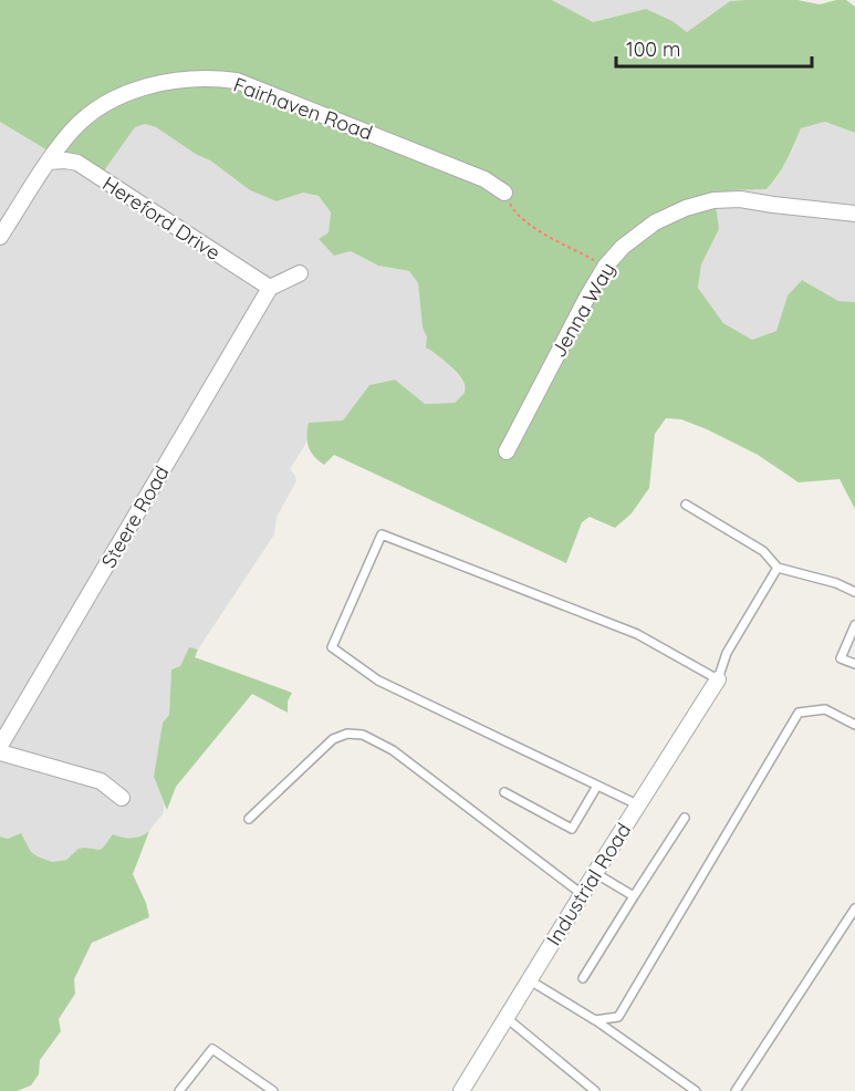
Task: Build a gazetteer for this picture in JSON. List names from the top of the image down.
{
  "streets": {
    "street": [
      "Fairhaven Road",
      "Hereford Drive",
      "Jenna Way",
      "Steere Road",
      "Industrial Road"
    ]
  },
  "crossings": [
    ["Fairhaven Road", "Hereford Drive"],
    ["Hereford Drive", "Steere Road"]
  ],
  "scale_bar": "100 m"
}
